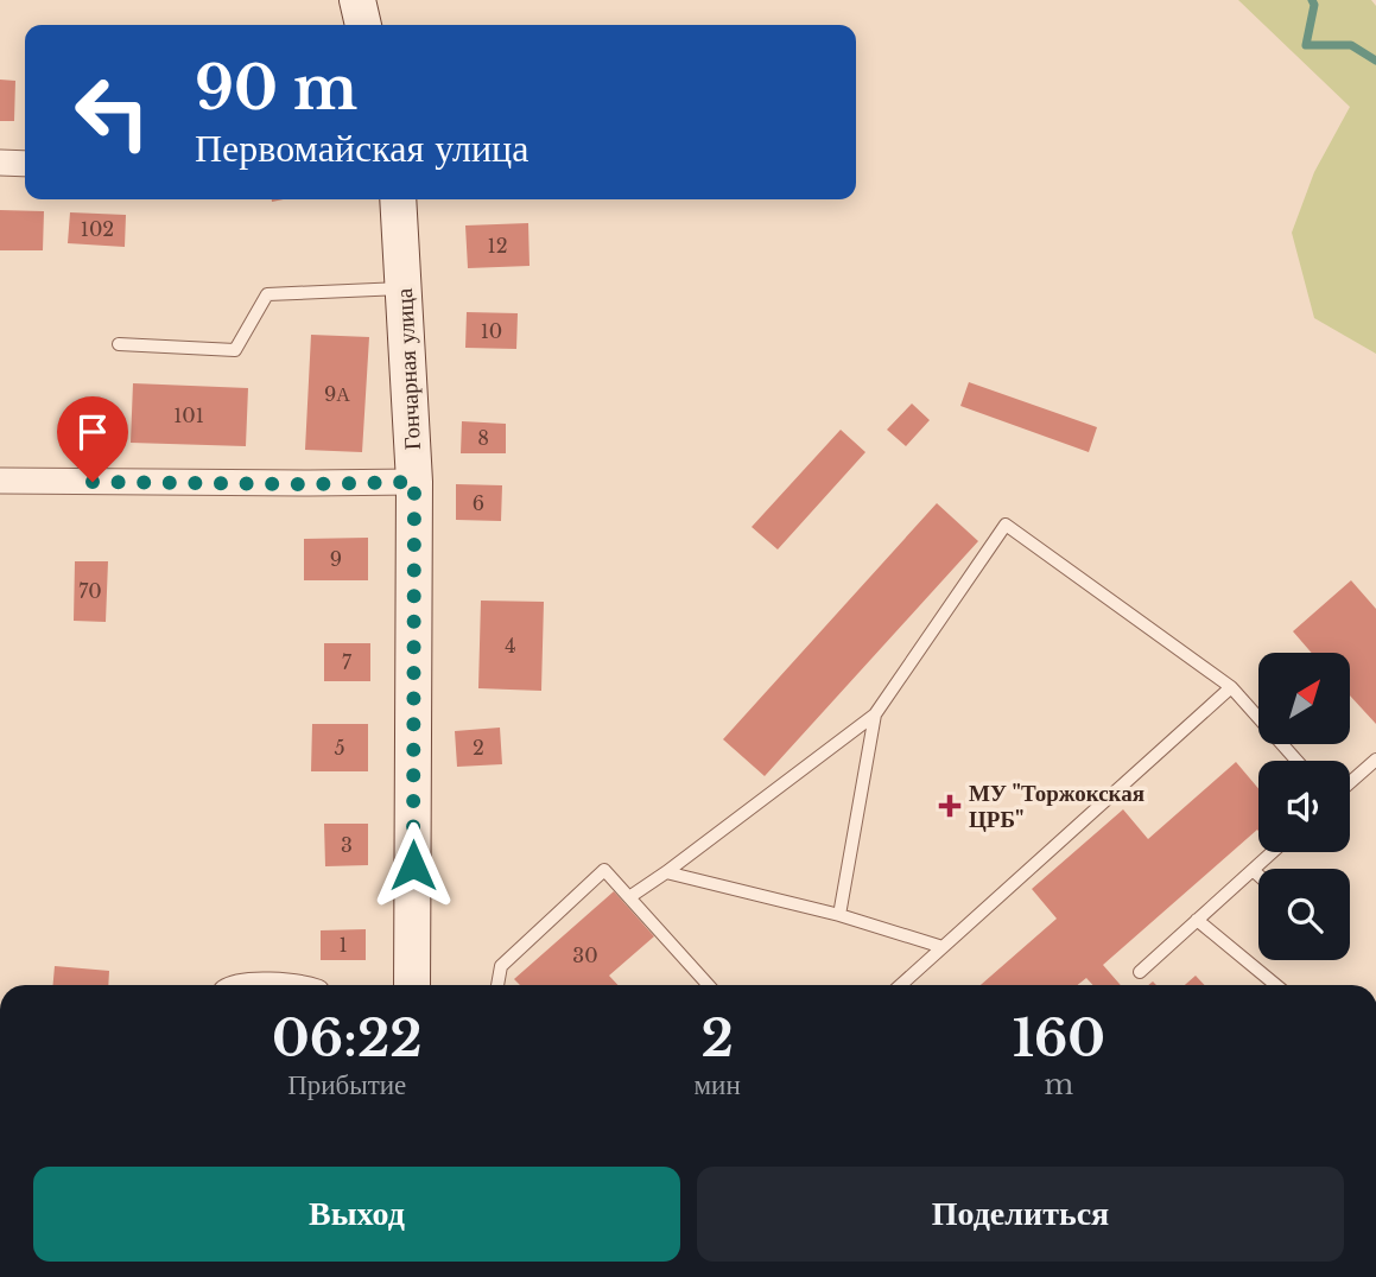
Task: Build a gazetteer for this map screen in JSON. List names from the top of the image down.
{
  "streets": {
    "street": ["Гончарная улица"]
  },
  "places": {
    "health": ["МУ \"Торжокская ЦРБ\""]
  },
  "house_numbers": [
    "102",
    "12",
    "10",
    "9А",
    "101",
    "8",
    "6",
    "9",
    "70",
    "4",
    "7",
    "5",
    "2",
    "3",
    "1",
    "30"
  ],
  "north": "top right",
  "page": {
    "turn": ["90 m", "Первомайская улица"],
    "eta": [
      "06:22",
      "Прибытие",
      "2",
      "мин",
      "160",
      "m"
    ],
    "buttons": ["Выход", "Поделиться"]
  }
}
